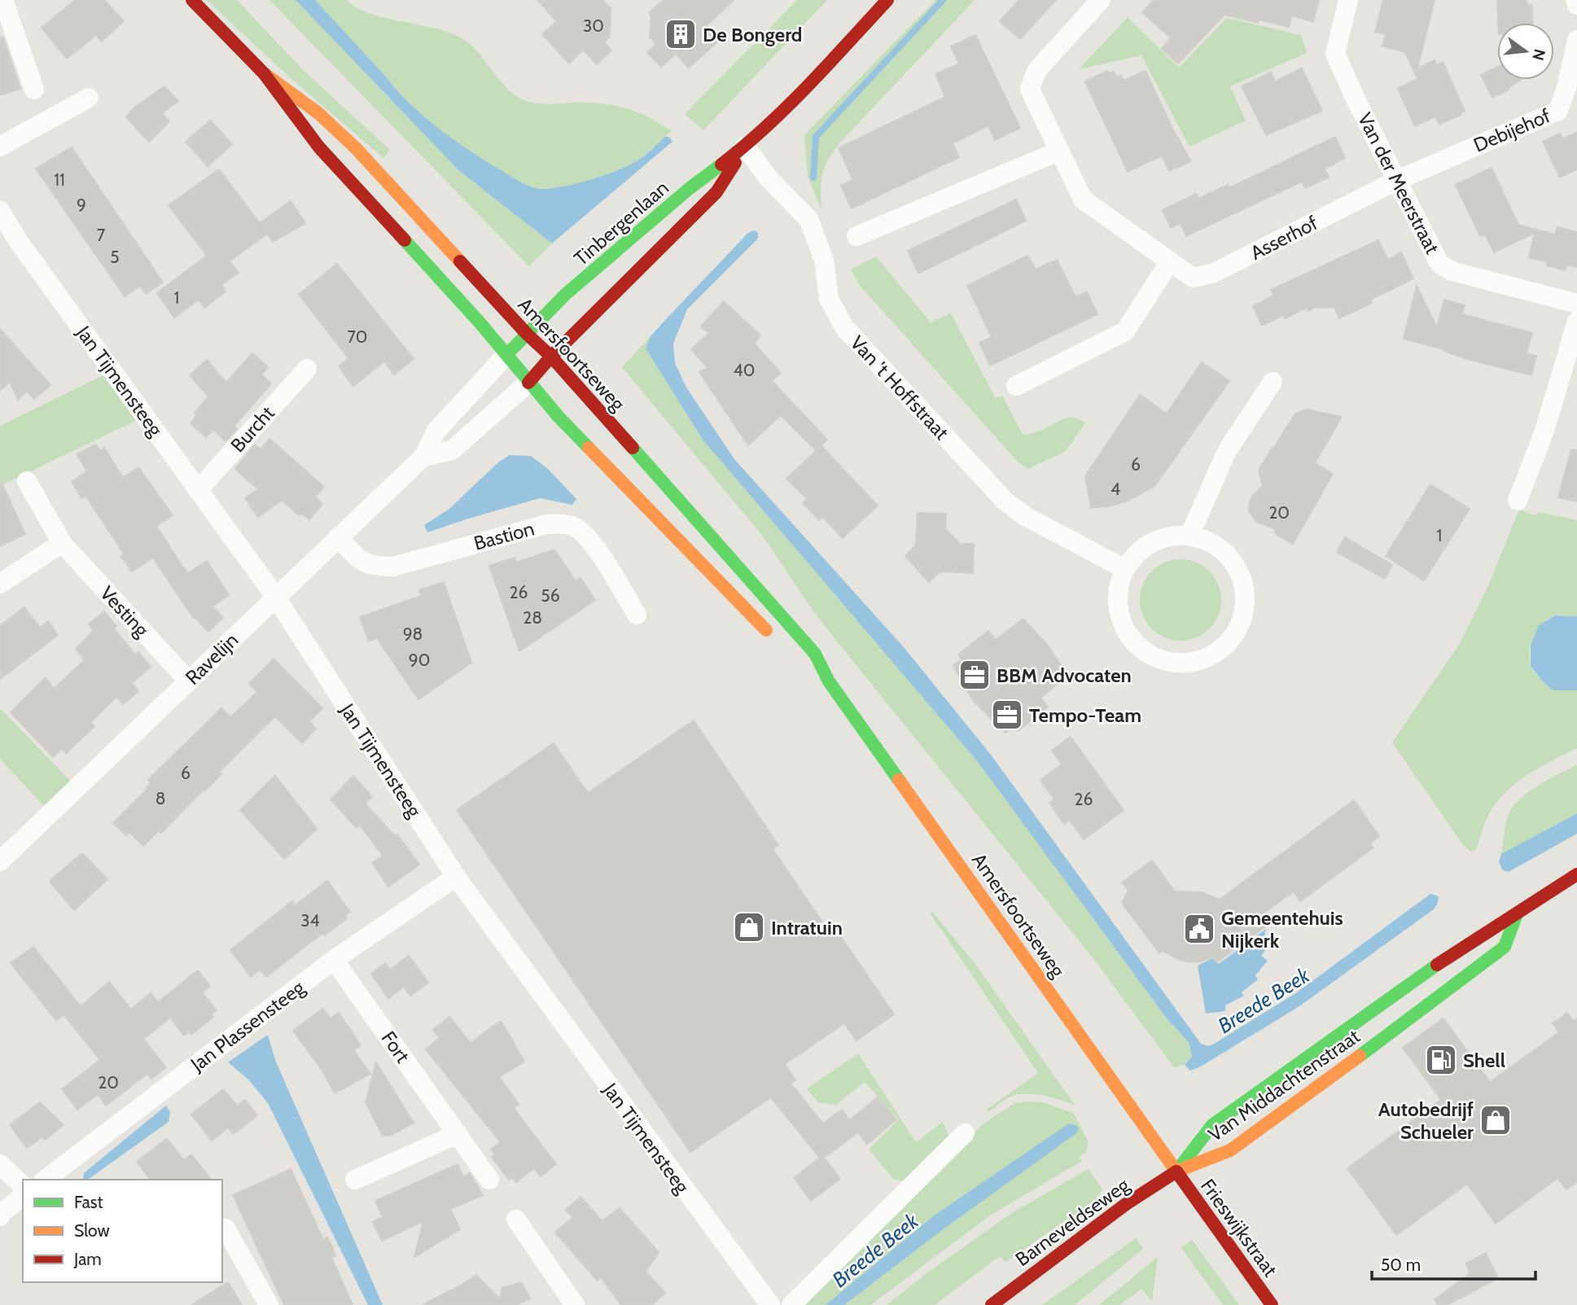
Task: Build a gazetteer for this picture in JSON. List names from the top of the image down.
{
  "streets": {
    "main road": [
      "Tinbergenlaan",
      "Amersfoortseweg",
      "Van Middachtenstraat",
      "Barneveldseweg",
      "Frieswijkstraat"
    ],
    "street": [
      "Debijehof",
      "Van der Meerstraat",
      "Asserhof",
      "Jan Tijmensteeg",
      "Van 't Hoffstraat",
      "Burcht",
      "Bastion",
      "Vesting",
      "Ravelijn",
      "Jan Plassensteeg",
      "Fort"
    ]
  },
  "crossings": [
    ["Debijehof", "Van der Meerstraat"],
    ["Debijehof", "Asserhof"],
    ["Van der Meerstraat", "Asserhof"],
    ["Tinbergenlaan", "Amersfoortseweg"],
    ["Tinbergenlaan", "Van 't Hoffstraat"],
    ["Tinbergenlaan", "Ravelijn"],
    ["Amersfoortseweg", "Ravelijn"],
    ["Amersfoortseweg", "Van Middachtenstraat"],
    ["Amersfoortseweg", "Barneveldseweg"],
    ["Amersfoortseweg", "Frieswijkstraat"],
    ["Jan Tijmensteeg", "Burcht"],
    ["Jan Tijmensteeg", "Ravelijn"],
    ["Jan Tijmensteeg", "Jan Plassensteeg"],
    ["Bastion", "Ravelijn"],
    ["Vesting", "Ravelijn"],
    ["Jan Plassensteeg", "Fort"],
    ["Van Middachtenstraat", "Barneveldseweg"],
    ["Van Middachtenstraat", "Frieswijkstraat"],
    ["Barneveldseweg", "Frieswijkstraat"]
  ],
  "water": ["Breede Beek"],
  "places": {
    "building": ["De Bongerd"],
    "office": ["BBM Advocaten", "Tempo-Team"],
    "shop": ["Intratuin", "Autobedrijf Schueler"],
    "public building": ["Gemeentehuis Nijkerk"],
    "fuel station": ["Shell"]
  },
  "house_numbers": [
    "30",
    "11",
    "9",
    "7",
    "5",
    "1",
    "70",
    "40",
    "6",
    "4",
    "20",
    "1",
    "26",
    "56",
    "28",
    "98",
    "90",
    "6",
    "8",
    "26",
    "34",
    "20"
  ],
  "legend": ["Fast", "Slow", "Jam"],
  "scale_bar": "50 m",
  "north": "right"
}
